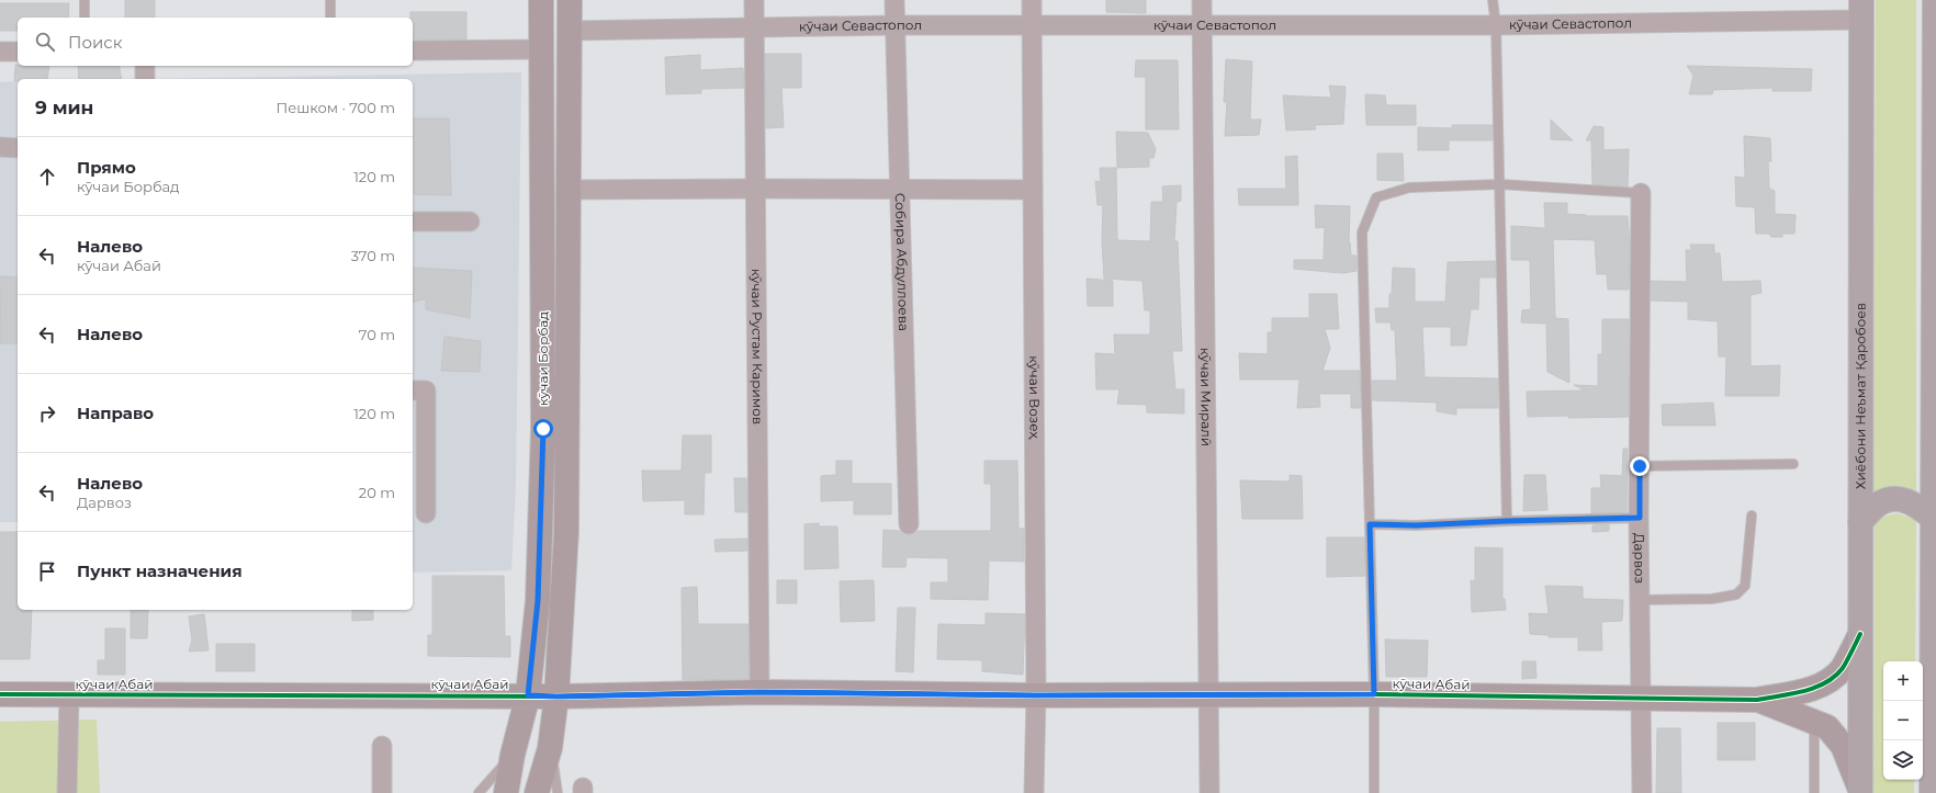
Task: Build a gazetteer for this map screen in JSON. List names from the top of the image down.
{
  "streets": {
    "highway": ["Хиёбони Неъмат Қаробоев"],
    "street": [
      "кӯчаи Севастопол",
      "Собира Абдуллоева",
      "кӯчаи Рустам Каримов",
      "кӯчаи Борбад",
      "кӯчаи Миралӣ",
      "кӯчаи Возеҳ",
      "Дарвоз",
      "кӯчаи Абаӣ"
    ]
  },
  "crossings": [
    ["кӯчаи Севастопол", "Собира Абдуллоева"],
    ["кӯчаи Севастопол", "кӯчаи Рустам Каримов"],
    ["кӯчаи Севастопол", "кӯчаи Борбад"],
    ["кӯчаи Севастопол", "кӯчаи Миралӣ"],
    ["кӯчаи Севастопол", "Хиёбони Неъмат Қаробоев"],
    ["кӯчаи Севастопол", "кӯчаи Возеҳ"],
    ["кӯчаи Рустам Каримов", "кӯчаи Абаӣ"],
    ["кӯчаи Борбад", "кӯчаи Абаӣ"],
    ["кӯчаи Миралӣ", "кӯчаи Абаӣ"],
    ["Хиёбони Неъмат Қаробоев", "кӯчаи Абаӣ"],
    ["кӯчаи Возеҳ", "кӯчаи Абаӣ"],
    ["Дарвоз", "кӯчаи Абаӣ"]
  ],
  "page": {
    "search": "Поиск",
    "heading": ["9 мин", "Пешком · 700 m"],
    "list": [
      ["Прямо", "кӯчаи Борбад", "120 m"],
      ["Налево", "кӯчаи Абаӣ", "370 m"],
      ["Налево", "70 m"],
      ["Направо", "120 m"],
      ["Налево", "Дарвоз", "20 m"],
      "Пункт назначения"
    ],
    "map_buttons": ["+", "−"]
  }
}
